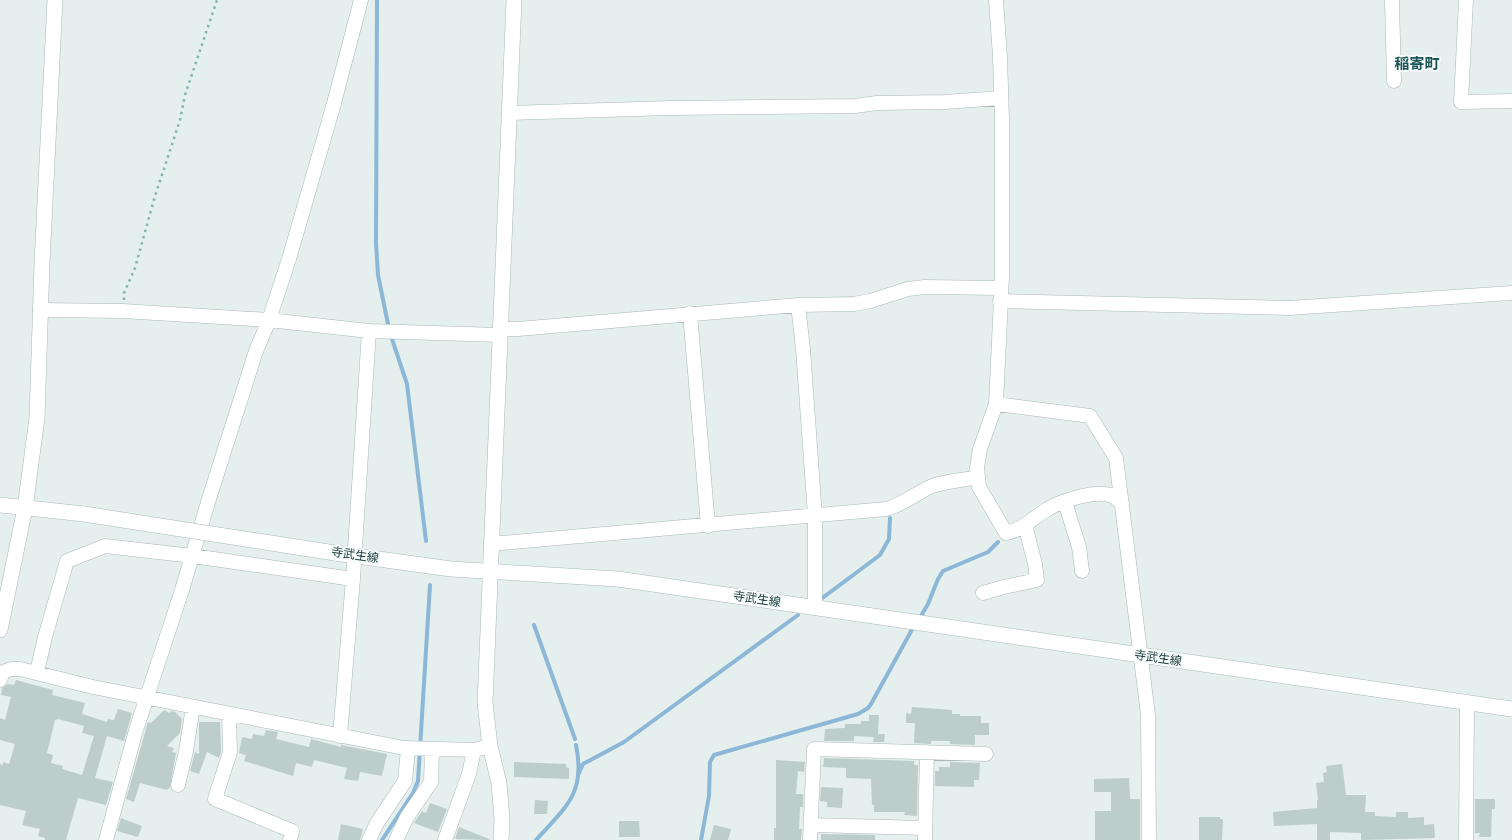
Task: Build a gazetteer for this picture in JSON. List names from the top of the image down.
{
  "streets": {
    "main road": ["寺武生線"]
  },
  "districts": ["稲寄町"]
}
